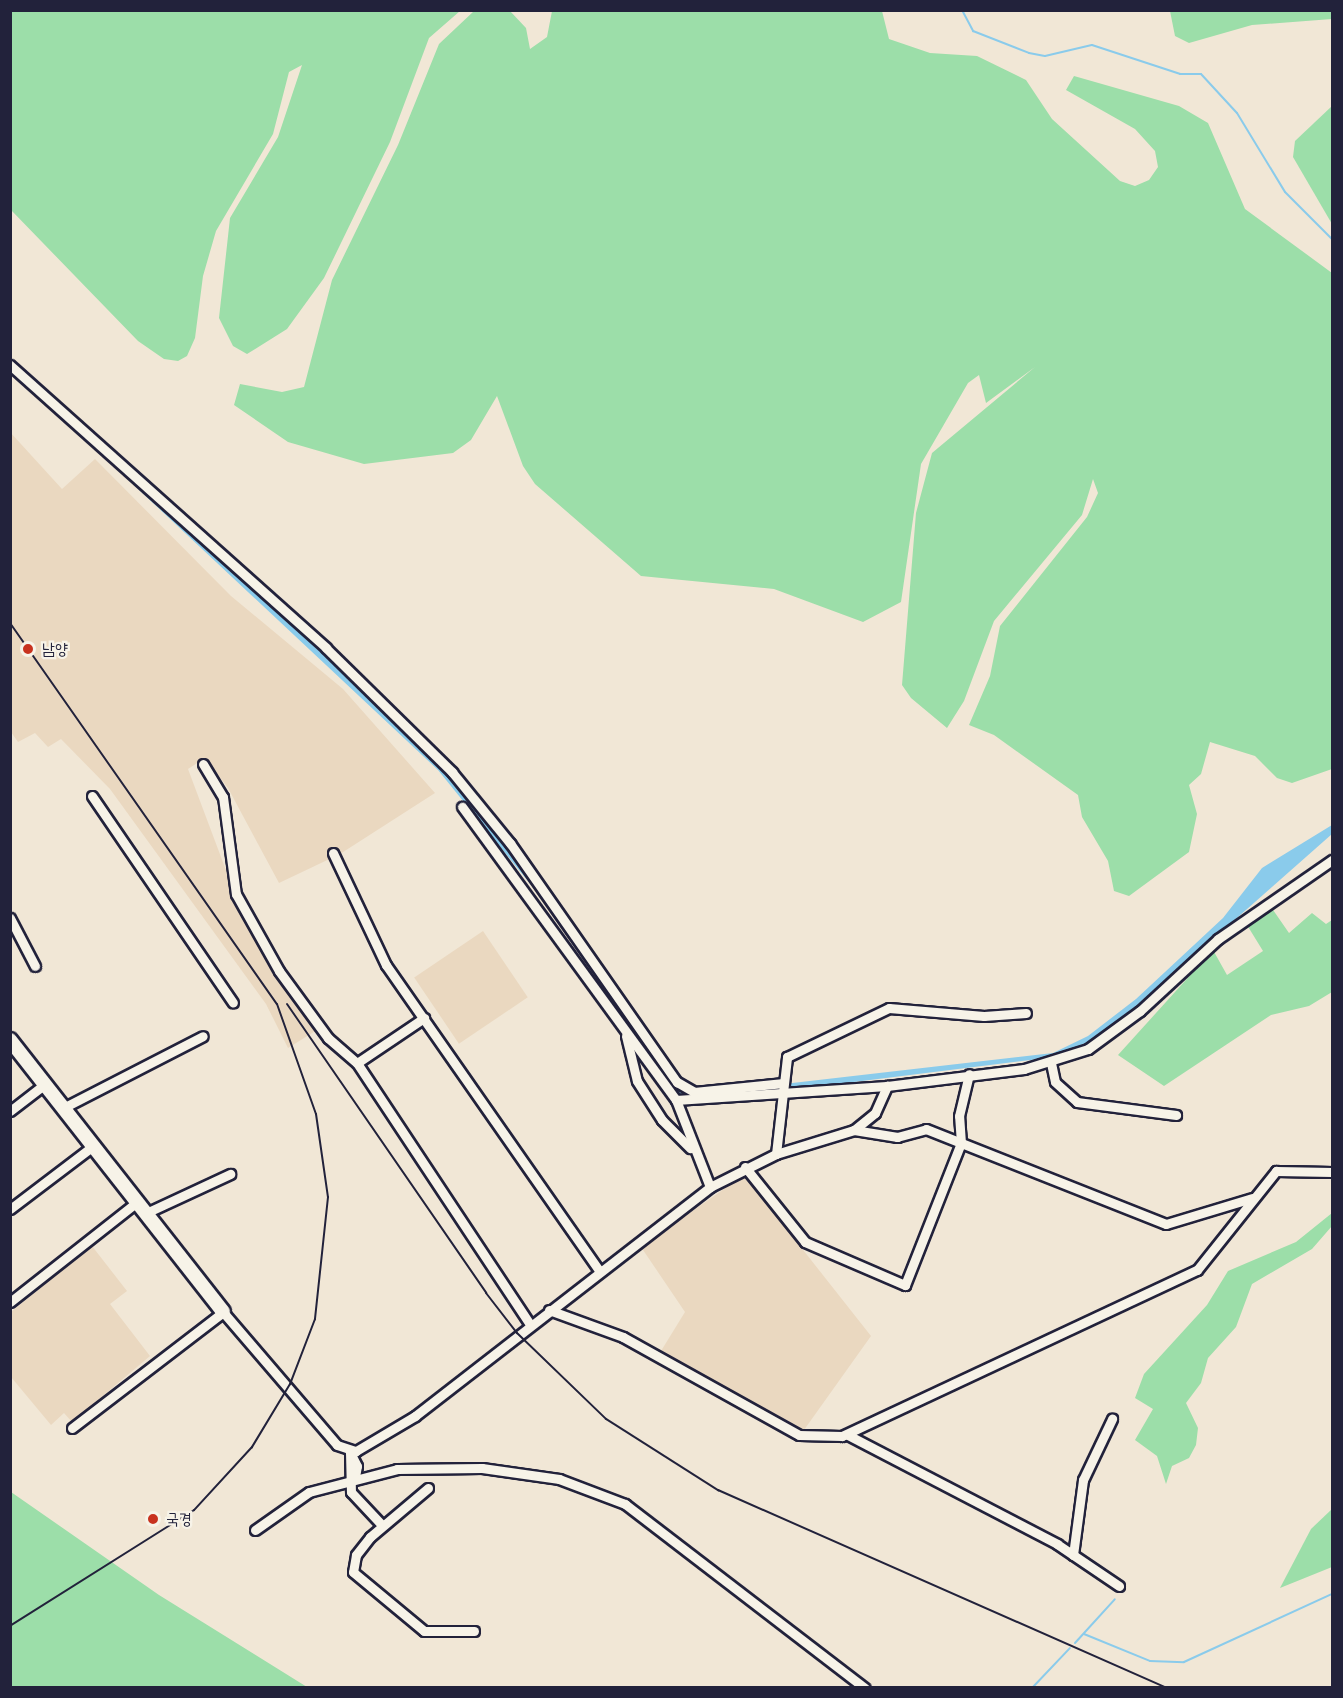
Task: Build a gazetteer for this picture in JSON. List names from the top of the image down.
{
  "places": ["남양", "국경"]
}
